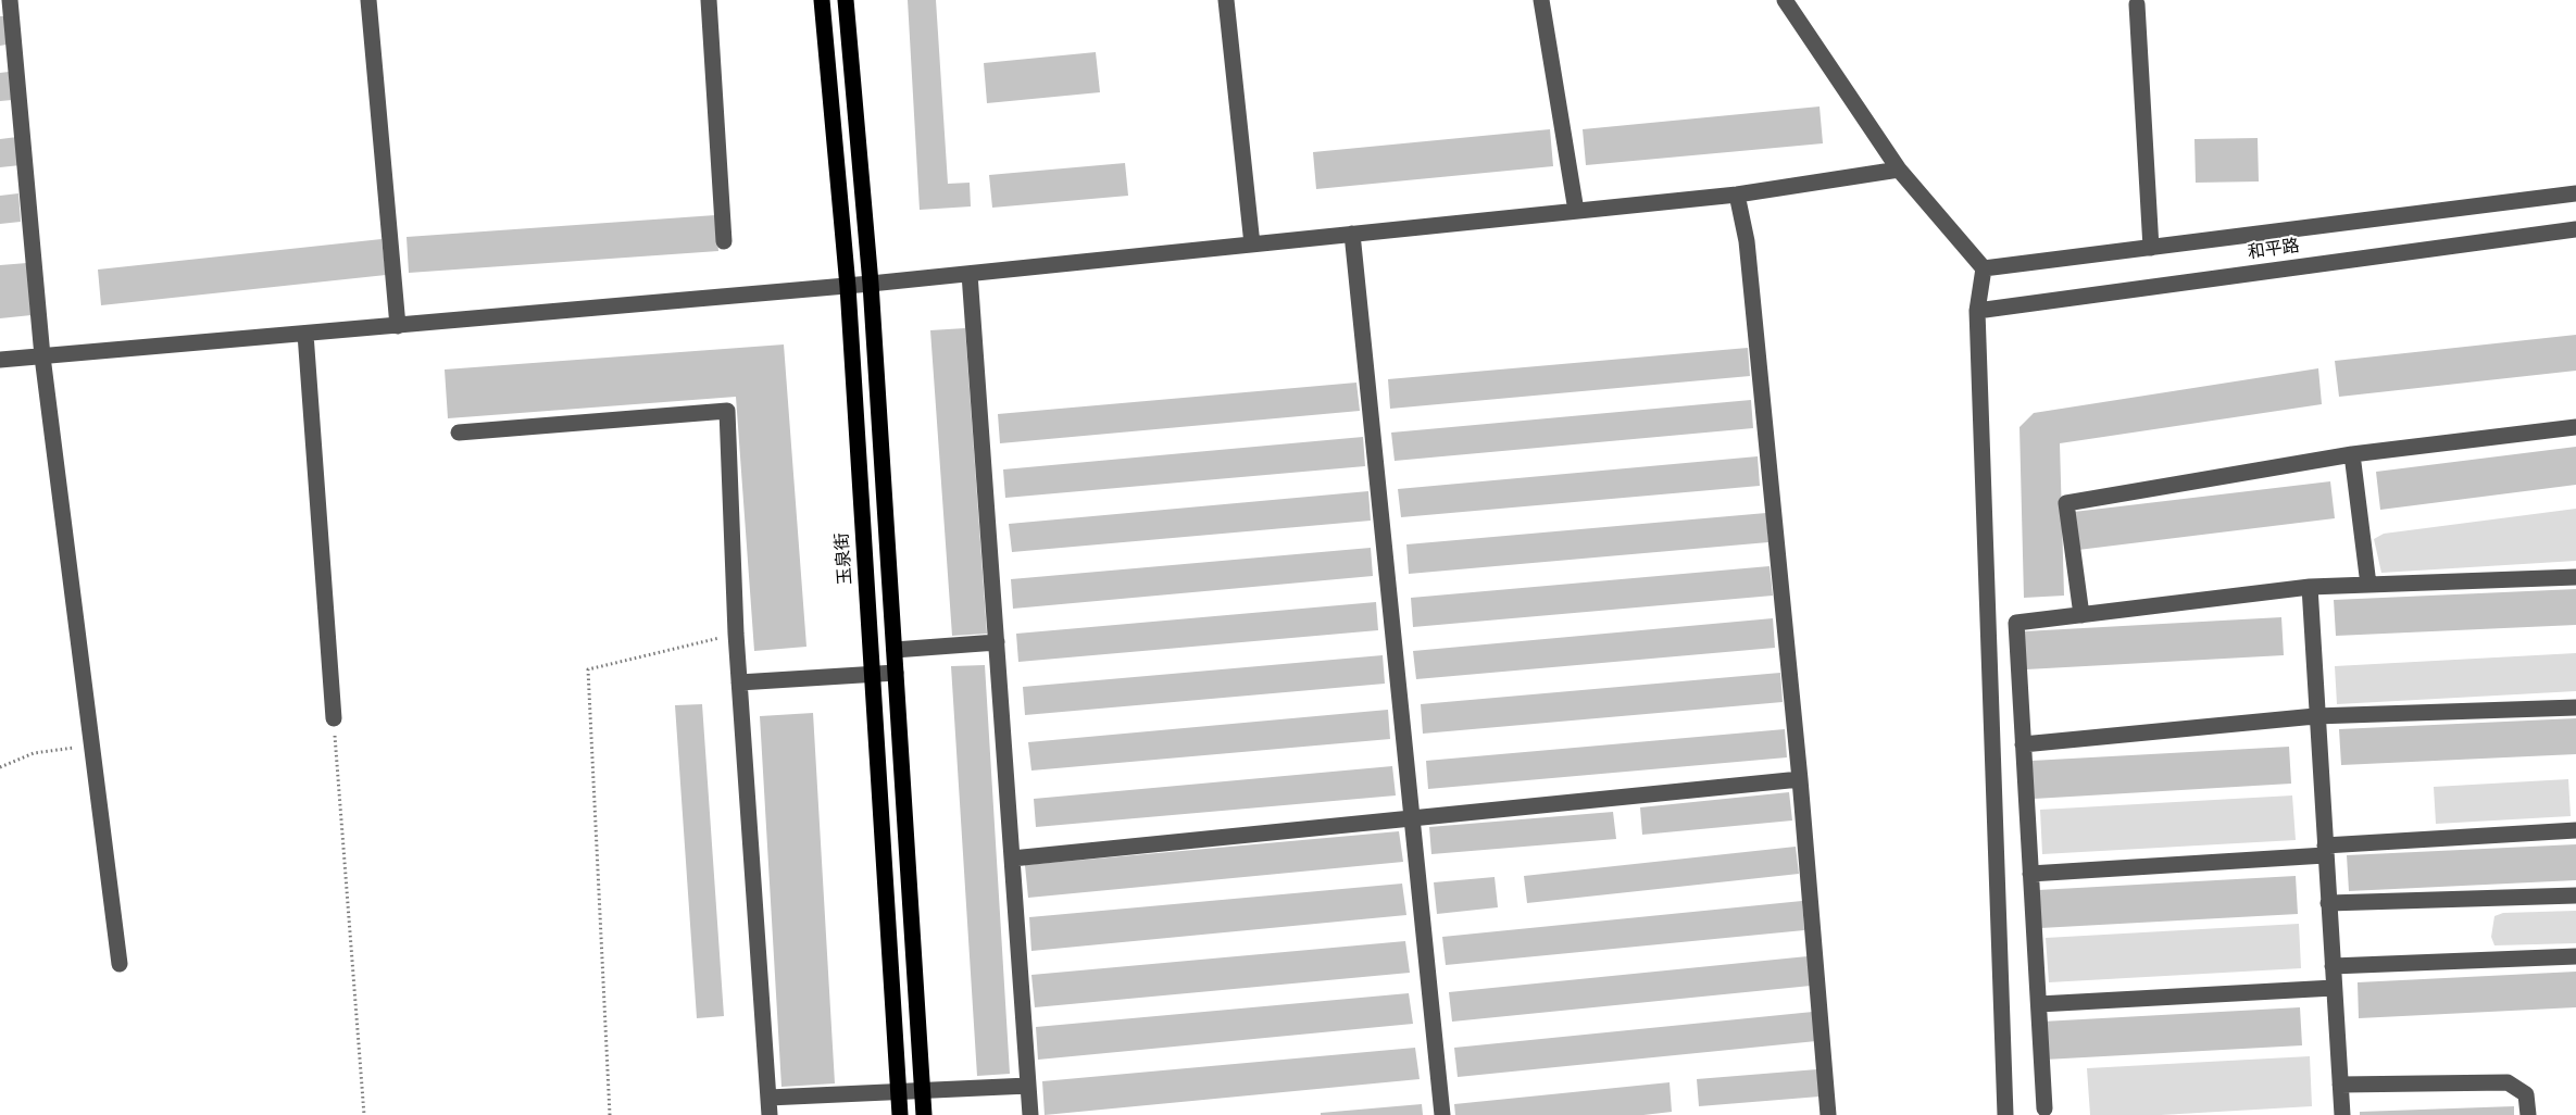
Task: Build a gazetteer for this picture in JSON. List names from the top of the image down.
{
  "streets": {
    "main road": ["玉泉街"],
    "street": ["和平路"]
  }
}
